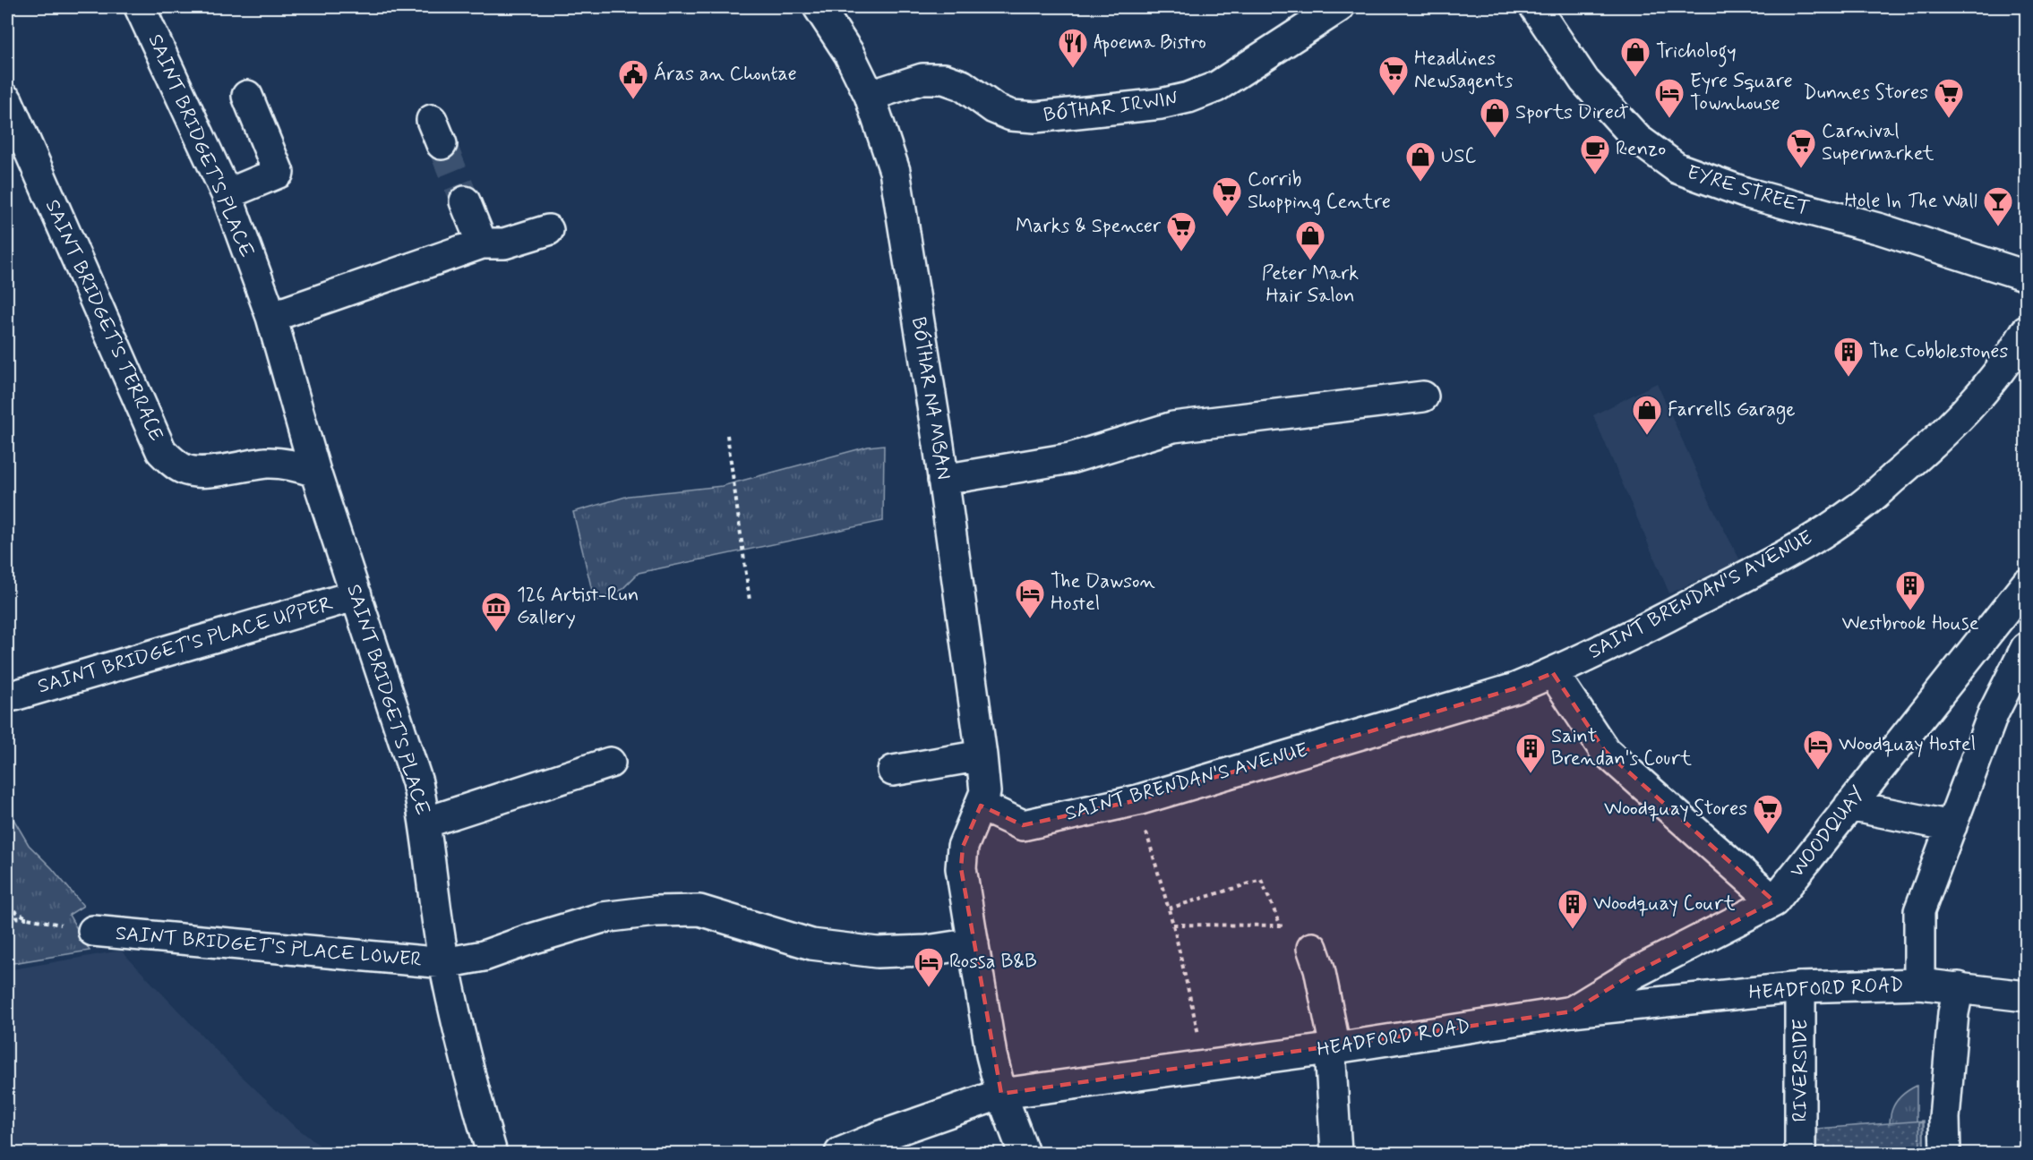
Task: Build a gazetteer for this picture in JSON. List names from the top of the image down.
{
  "streets": {
    "street": [
      "BÓTHAR IRWIN",
      "SAINT BRIDGET'S PLACE",
      "EYRE STREET",
      "SAINT BRIDGET'S TERRACE",
      "BÓTHAR NA MBAN",
      "SAINT BRENDAN'S AVENUE",
      "SAINT BRIDGET'S PLACE UPPER",
      "WOODQUAY",
      "SAINT BRIDGET'S PLACE LOWER",
      "HEADFORD ROAD",
      "RIVERSIDE"
    ]
  },
  "crossings": [
    ["BÓTHAR IRWIN", "BÓTHAR NA MBAN"],
    ["SAINT BRIDGET'S PLACE", "SAINT BRIDGET'S TERRACE"],
    ["SAINT BRIDGET'S PLACE", "SAINT BRIDGET'S PLACE UPPER"],
    ["SAINT BRIDGET'S PLACE", "SAINT BRIDGET'S PLACE LOWER"],
    ["BÓTHAR NA MBAN", "SAINT BRENDAN'S AVENUE"],
    ["WOODQUAY", "HEADFORD ROAD"],
    ["HEADFORD ROAD", "RIVERSIDE"]
  ],
  "places": {
    "restaurant": ["Apoema Bistro"],
    "shop": [
      "Trichology",
      "Sports Direct",
      "USC",
      "Peter Mark Hair Salon",
      "Farrells Garage"
    ],
    "supermarket": [
      "Headlines Newsagents",
      "Dunnes Stores",
      "Carnival Supermarket",
      "Corrib Shopping Centre",
      "Marks & Spencer",
      "Woodquay Stores"
    ],
    "public building": ["Áras an Chontae"],
    "hotel": [
      "Eyre Square Townhouse",
      "The Dawson Hostel",
      "Woodquay Hostel",
      "Rossa B&B"
    ],
    "cafe": ["Renzo"],
    "bar": ["Hole In The Wall"],
    "building": [
      "The Cobblestones",
      "Westbrook House",
      "Saint Brendan's Court",
      "Woodquay Court"
    ],
    "museum": ["126 Artist-Run Gallery"]
  }
}
